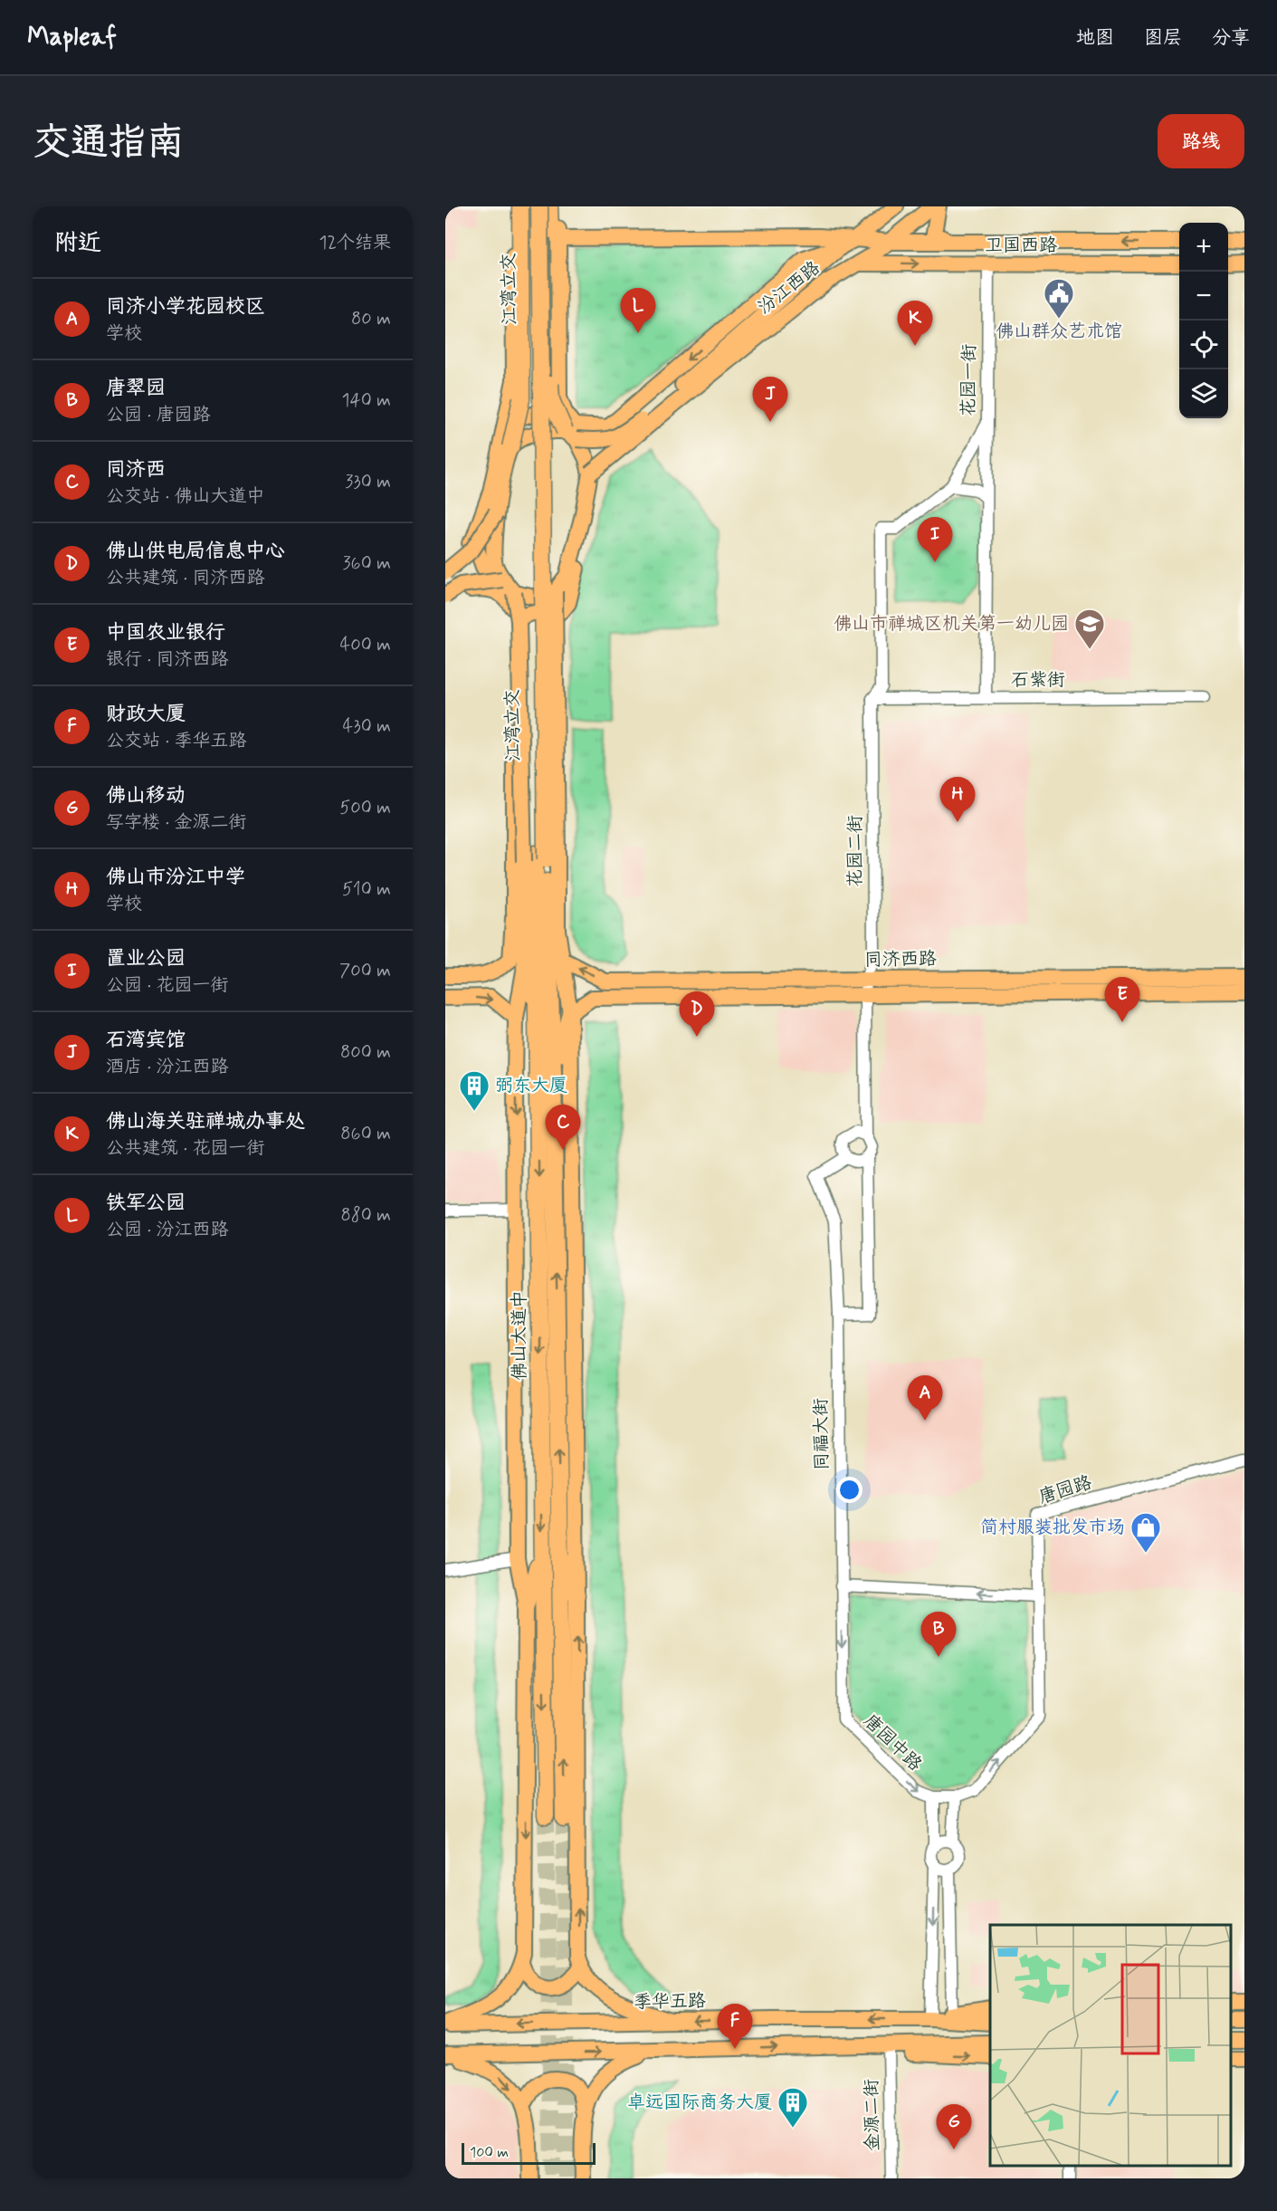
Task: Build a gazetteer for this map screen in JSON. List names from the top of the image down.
{
  "streets": {
    "highway": ["江湾立交", "佛山大道中"],
    "main road": [
      "卫国西路",
      "汾江西路",
      "同济西路",
      "季华五路"
    ],
    "street": [
      "花园一街",
      "石紫街",
      "花园二街",
      "同福大街",
      "唐园路",
      "唐园中路",
      "金源二街"
    ]
  },
  "crossings": [
    ["卫国西路", "汾江西路"],
    ["卫国西路", "花园一街"],
    ["江湾立交", "佛山大道中"],
    ["花园一街", "石紫街"],
    ["花园一街", "花园二街"],
    ["石紫街", "花园二街"],
    ["花园二街", "同济西路"],
    ["同福大街", "唐园中路"]
  ],
  "one_way": ["唐园中路"],
  "places": {
    "public building": ["佛山群众艺术馆"],
    "school or university": ["佛山市禅城区机关第一幼儿园"],
    "building": ["弼东大厦", "卓远国际商务大厦"],
    "shop": ["简村服装批发市场"]
  },
  "scale_bar": "100 m",
  "page": {
    "header": "Mapleaf",
    "nav": ["地图", "图层", "分享"],
    "buttons": "路线",
    "title": "交通指南",
    "heading": ["附近", "12个结果"],
    "map_buttons": ["+", "−"],
    "list": [
      {
        "mark": "A",
        "name": "同济小学花园校区",
        "note": "学校",
        "value": "80 m"
      },
      {
        "mark": "B",
        "name": "唐翠园",
        "note": "公园 · 唐园路",
        "value": "140 m"
      },
      {
        "mark": "C",
        "name": "同济西",
        "note": "公交站 · 佛山大道中",
        "value": "330 m"
      },
      {
        "mark": "D",
        "name": "佛山供电局信息中心",
        "note": "公共建筑 · 同济西路",
        "value": "360 m"
      },
      {
        "mark": "E",
        "name": "中国农业银行",
        "note": "银行 · 同济西路",
        "value": "400 m"
      },
      {
        "mark": "F",
        "name": "财政大厦",
        "note": "公交站 · 季华五路",
        "value": "430 m"
      },
      {
        "mark": "G",
        "name": "佛山移动",
        "note": "写字楼 · 金源二街",
        "value": "500 m"
      },
      {
        "mark": "H",
        "name": "佛山市汾江中学",
        "note": "学校",
        "value": "510 m"
      },
      {
        "mark": "I",
        "name": "置业公园",
        "note": "公园 · 花园一街",
        "value": "700 m"
      },
      {
        "mark": "J",
        "name": "石湾宾馆",
        "note": "酒店 · 汾江西路",
        "value": "800 m"
      },
      {
        "mark": "K",
        "name": "佛山海关驻禅城办事处",
        "note": "公共建筑 · 花园一街",
        "value": "860 m"
      },
      {
        "mark": "L",
        "name": "铁军公园",
        "note": "公园 · 汾江西路",
        "value": "880 m"
      }
    ],
    "pins": [
      "L",
      "K",
      "J",
      "I",
      "H",
      "E",
      "D",
      "C",
      "A",
      "B",
      "F",
      "G"
    ],
    "scale": "100 m"
  }
}
